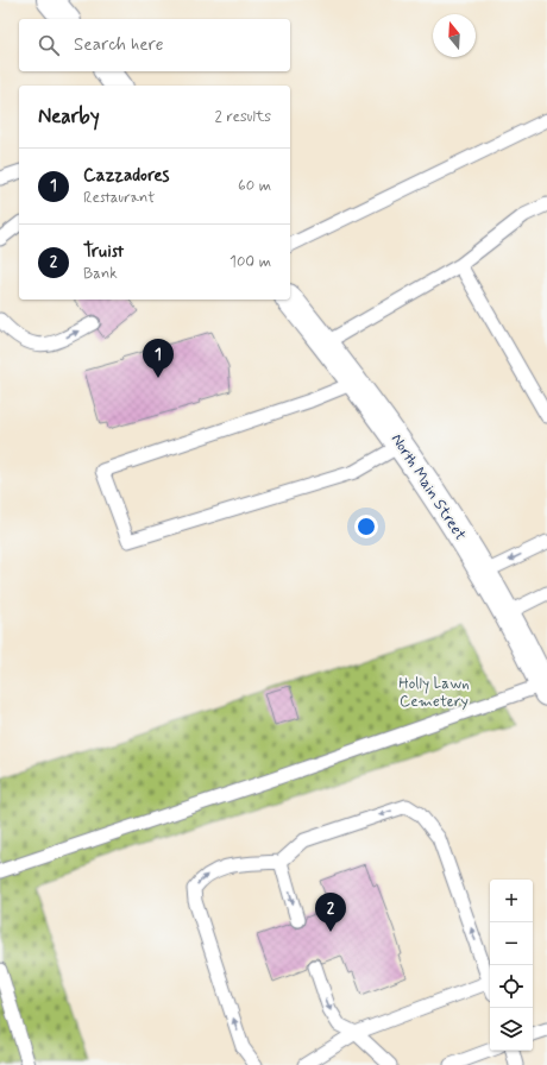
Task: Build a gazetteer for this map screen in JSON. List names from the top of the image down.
{
  "streets": {
    "main road": ["North Main Street"]
  },
  "parks": ["Holly Lawn Cemetery"],
  "north": "top",
  "page": {
    "search": "Search here",
    "heading": ["Nearby", "2 results"],
    "list": [
      {
        "mark": "1",
        "name": "Cazzadores",
        "note": "Restaurant",
        "value": "60 m"
      },
      {
        "mark": "2",
        "name": "Truist",
        "note": "Bank",
        "value": "100 m"
      }
    ],
    "pins": ["1", "2"],
    "map_buttons": ["+", "−"]
  }
}
